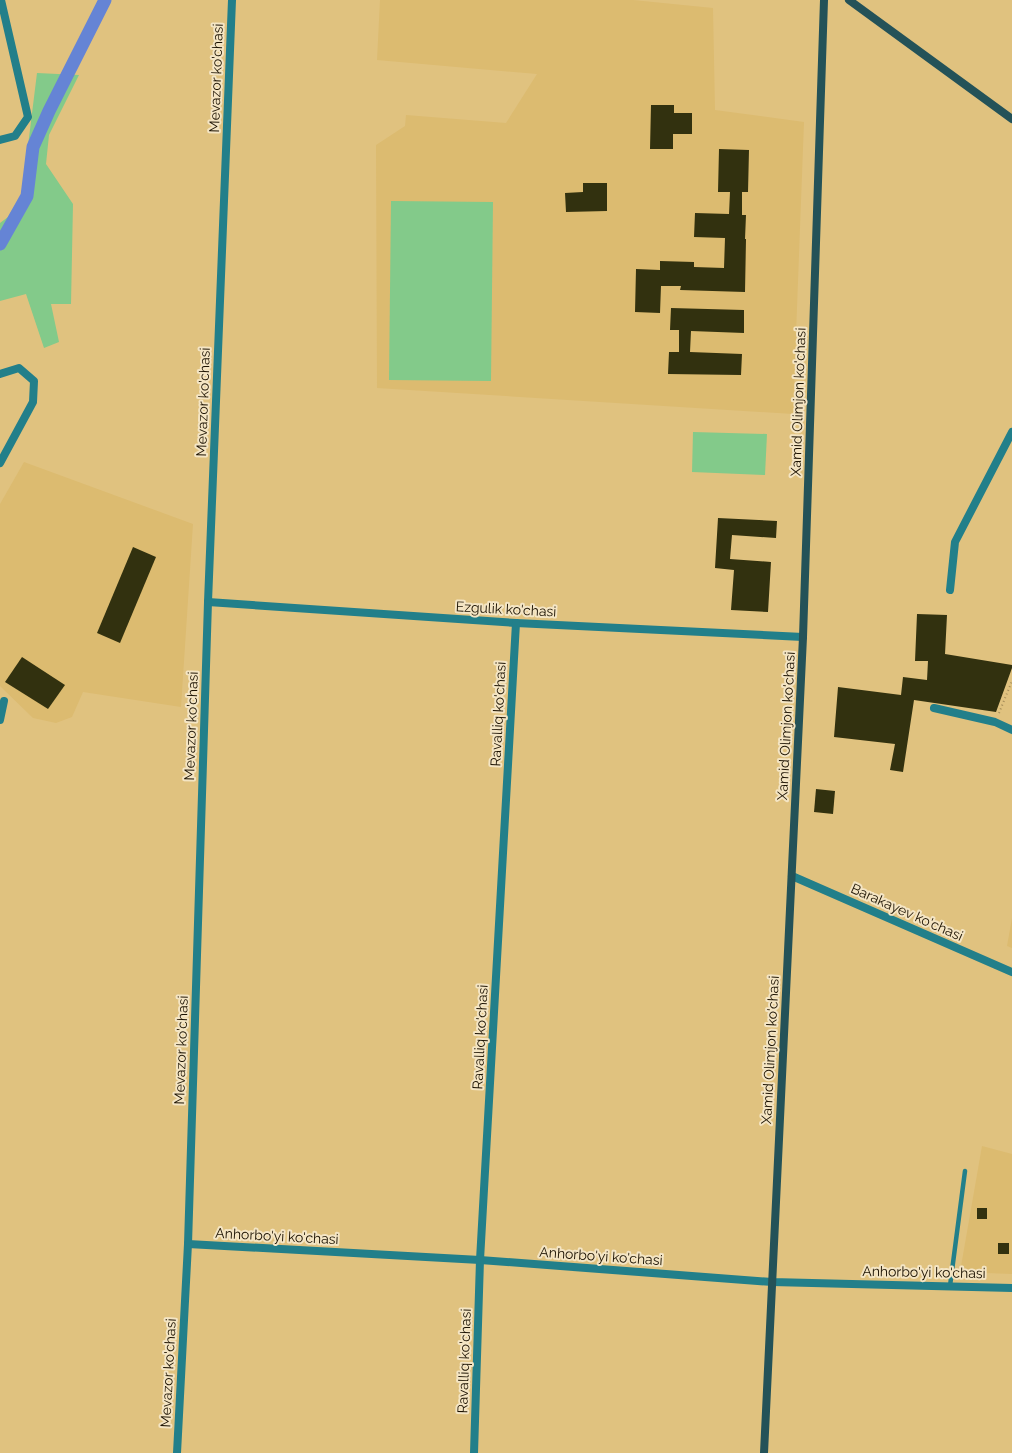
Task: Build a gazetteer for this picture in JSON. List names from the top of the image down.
{
  "streets": {
    "main road": ["Xamid Olimjon ko'chasi"],
    "street": [
      "Mevazor ko'chasi",
      "Ezgulik ko'chasi",
      "Ravalliq ko'chasi",
      "Barakayev ko'chasi",
      "Anhorbo'yi ko'chasi"
    ]
  },
  "crossings": [
    ["Mevazor ko'chasi", "Ezgulik ko'chasi"],
    ["Mevazor ko'chasi", "Anhorbo'yi ko'chasi"],
    ["Xamid Olimjon ko'chasi", "Ezgulik ko'chasi"],
    ["Xamid Olimjon ko'chasi", "Barakayev ko'chasi"],
    ["Xamid Olimjon ko'chasi", "Anhorbo'yi ko'chasi"],
    ["Ezgulik ko'chasi", "Ravalliq ko'chasi"],
    ["Ravalliq ko'chasi", "Anhorbo'yi ko'chasi"]
  ]
}
